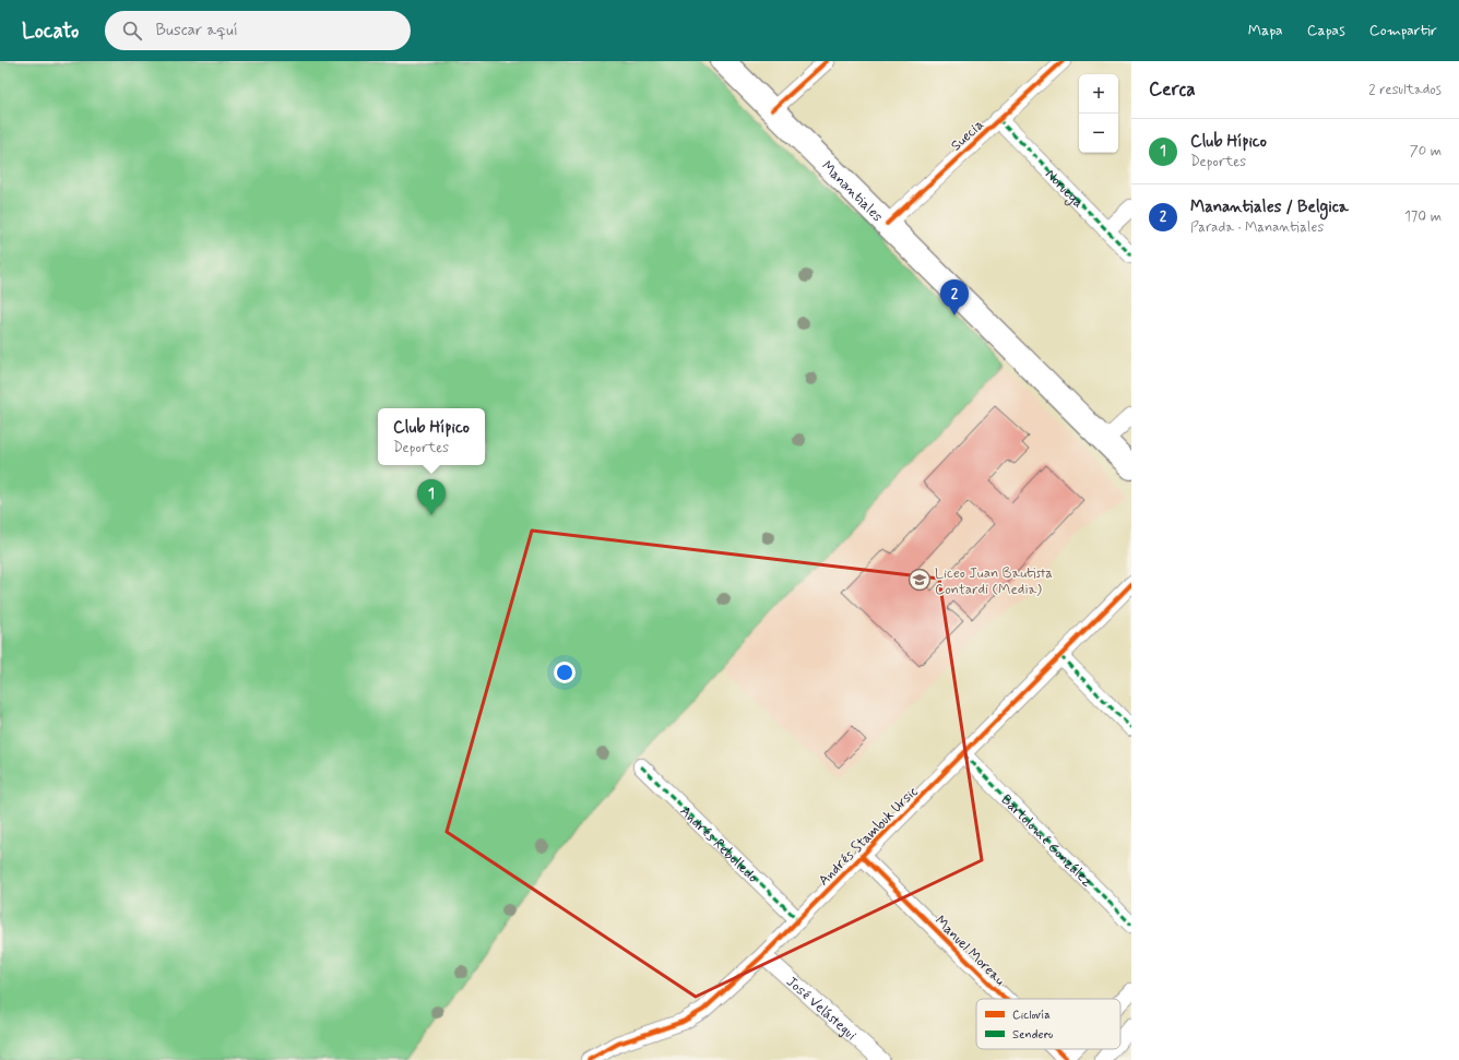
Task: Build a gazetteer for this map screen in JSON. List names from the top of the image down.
{
  "streets": {
    "main road": ["Manantiales"],
    "street": [
      "Suecia",
      "Noruega",
      "Andrés Stambuk Ursic",
      "Bartolomé González",
      "Andrés Rebolledo",
      "Manuel Moreau",
      "José Velástegui"
    ]
  },
  "crossings": [
    ["Suecia", "Noruega"],
    ["Suecia", "Manantiales"],
    ["Andrés Stambuk Ursic", "Bartolomé González"],
    ["Andrés Stambuk Ursic", "Andrés Rebolledo"],
    ["Andrés Stambuk Ursic", "Manuel Moreau"],
    ["Andrés Stambuk Ursic", "José Velástegui"]
  ],
  "places": {
    "school or university": ["Liceo Juan Bautista Contardi (Media)"]
  },
  "legend": ["Ciclovía", "Sendero"],
  "page": {
    "header": "Locato",
    "search": "Buscar aquí",
    "nav": ["Mapa", "Capas", "Compartir"],
    "heading": ["Cerca", "2 resultados"],
    "map_buttons": ["+", "−"],
    "list": [
      {
        "mark": "1",
        "name": "Club Hípico",
        "note": "Deportes",
        "value": "70 m"
      },
      {
        "mark": "2",
        "name": "Manantiales / Belgica",
        "note": "Parada · Manantiales",
        "value": "170 m"
      }
    ],
    "pins": ["2", "1"],
    "popup": ["Club Hípico", "Deportes"]
  }
}
